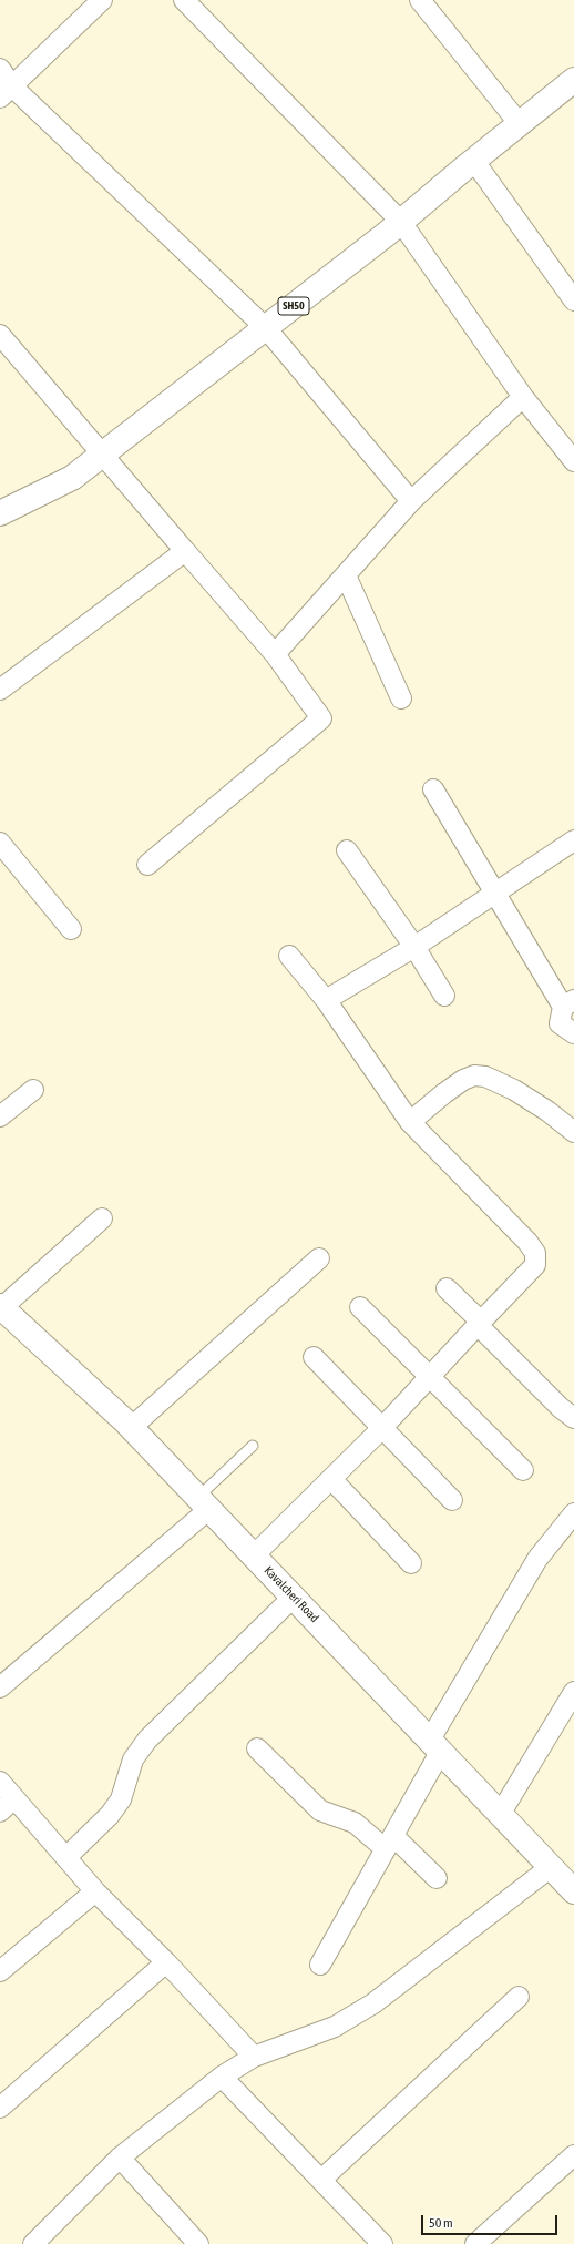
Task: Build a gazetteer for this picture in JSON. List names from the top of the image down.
{
  "streets": {
    "street": ["SH50", "Kavalcheri Road"]
  },
  "scale_bar": "50 m"
}
